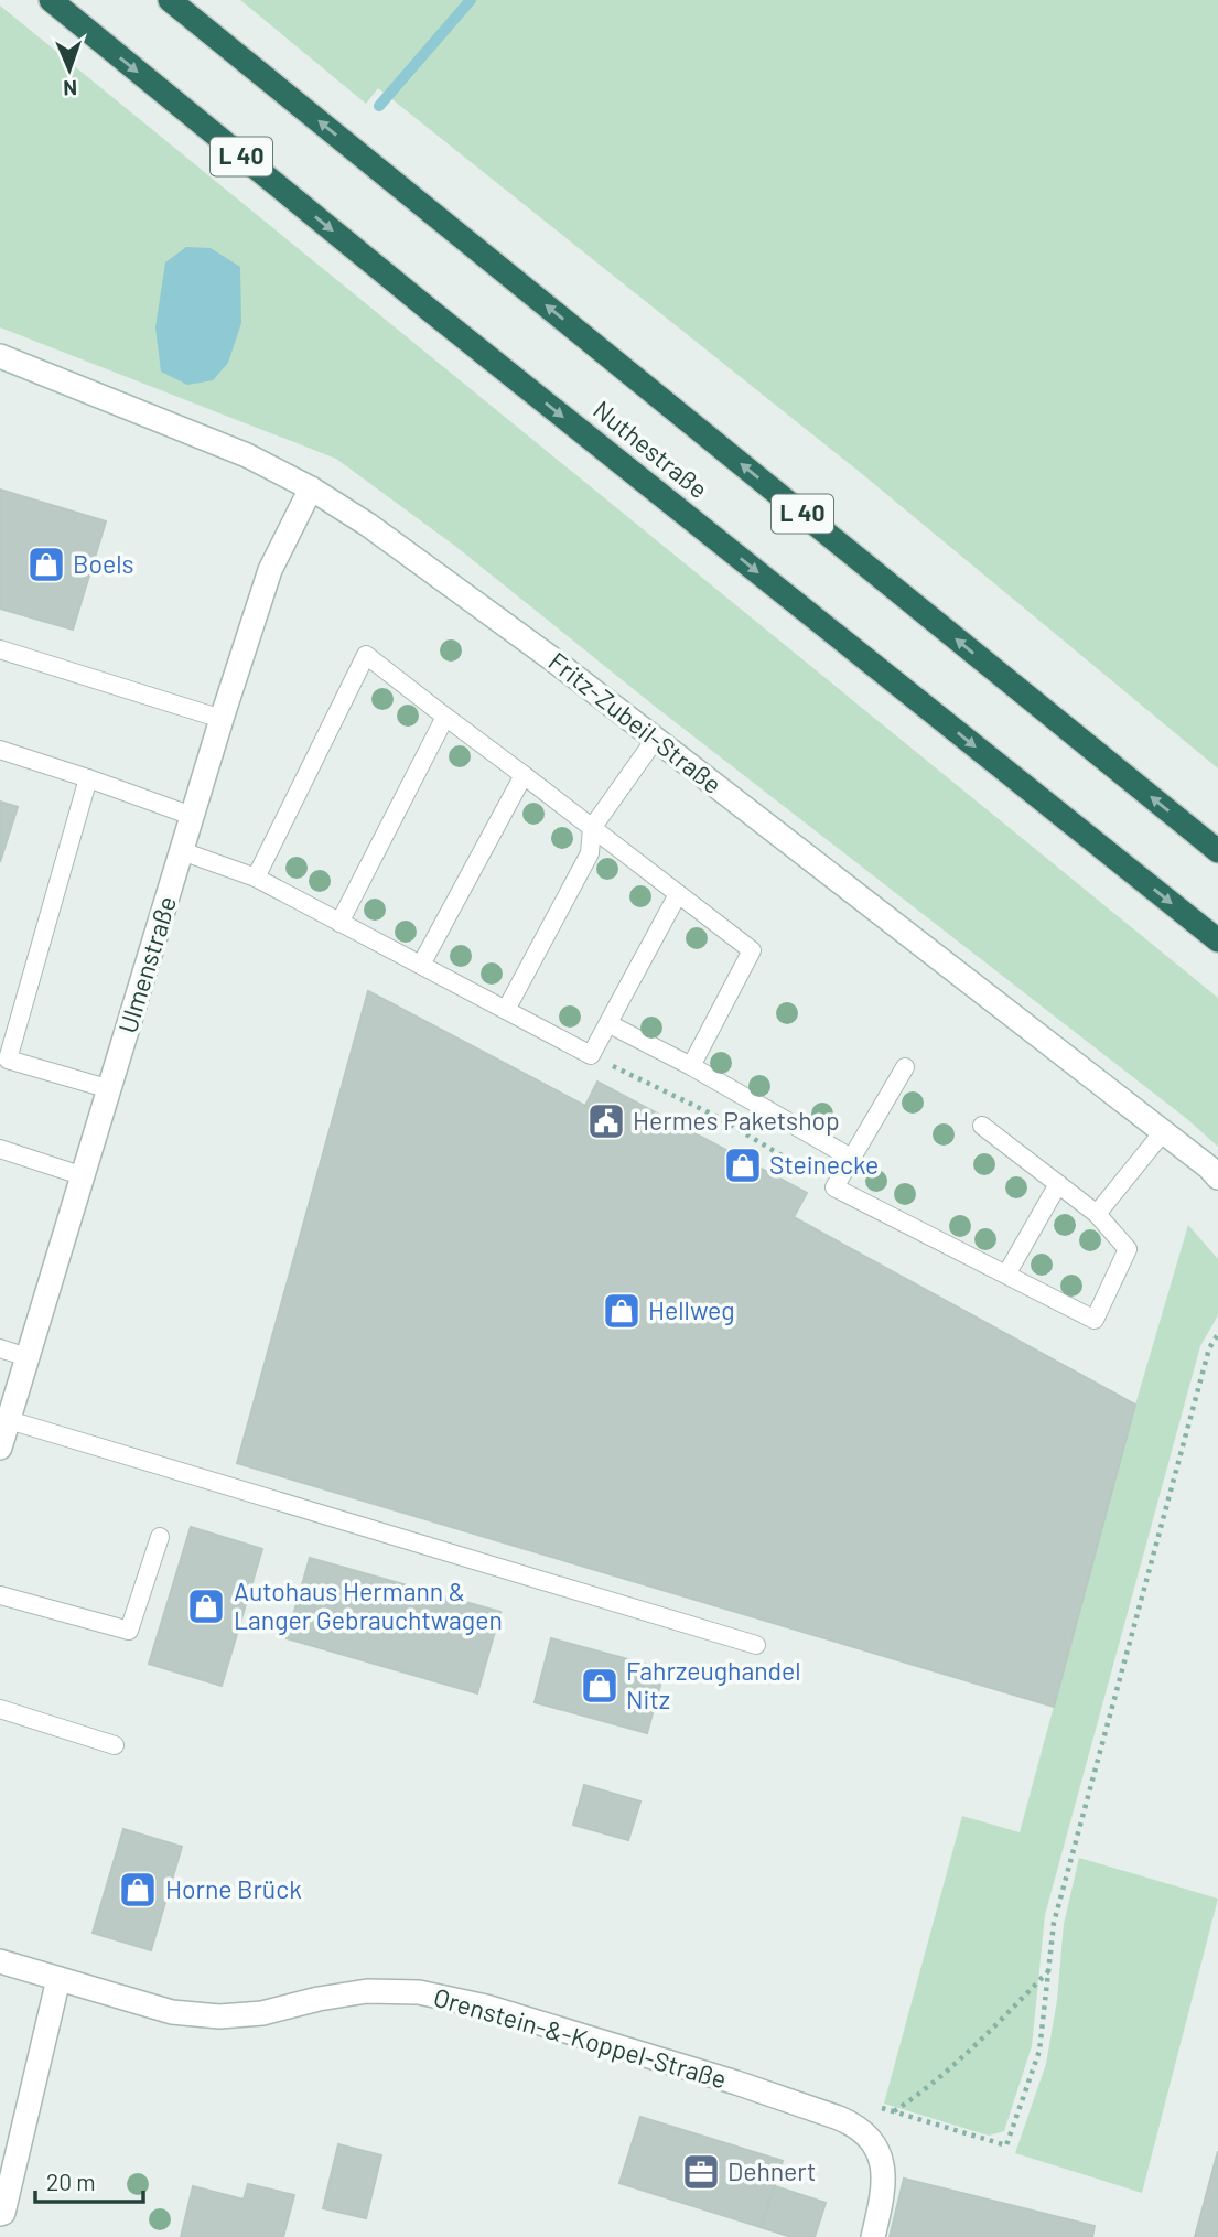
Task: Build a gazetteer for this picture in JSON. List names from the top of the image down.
{
  "streets": {
    "highway": ["L 40", "Nuthestraße"],
    "street": ["Fritz-Zubeil-Straße", "Ulmenstraße", "Orenstein-&-Koppel-Straße"]
  },
  "crossings": [
    ["Fritz-Zubeil-Straße", "Ulmenstraße"]
  ],
  "places": {
    "shop": [
      "Boels",
      "Steinecke",
      "Hellweg",
      "Autohaus Hermann & Langer Gebrauchtwagen",
      "Fahrzeughandel Nitz",
      "Horne Brück"
    ],
    "public building": ["Hermes Paketshop"],
    "office": ["Dehnert"]
  },
  "scale_bar": "20 m",
  "north": "bottom"
}
